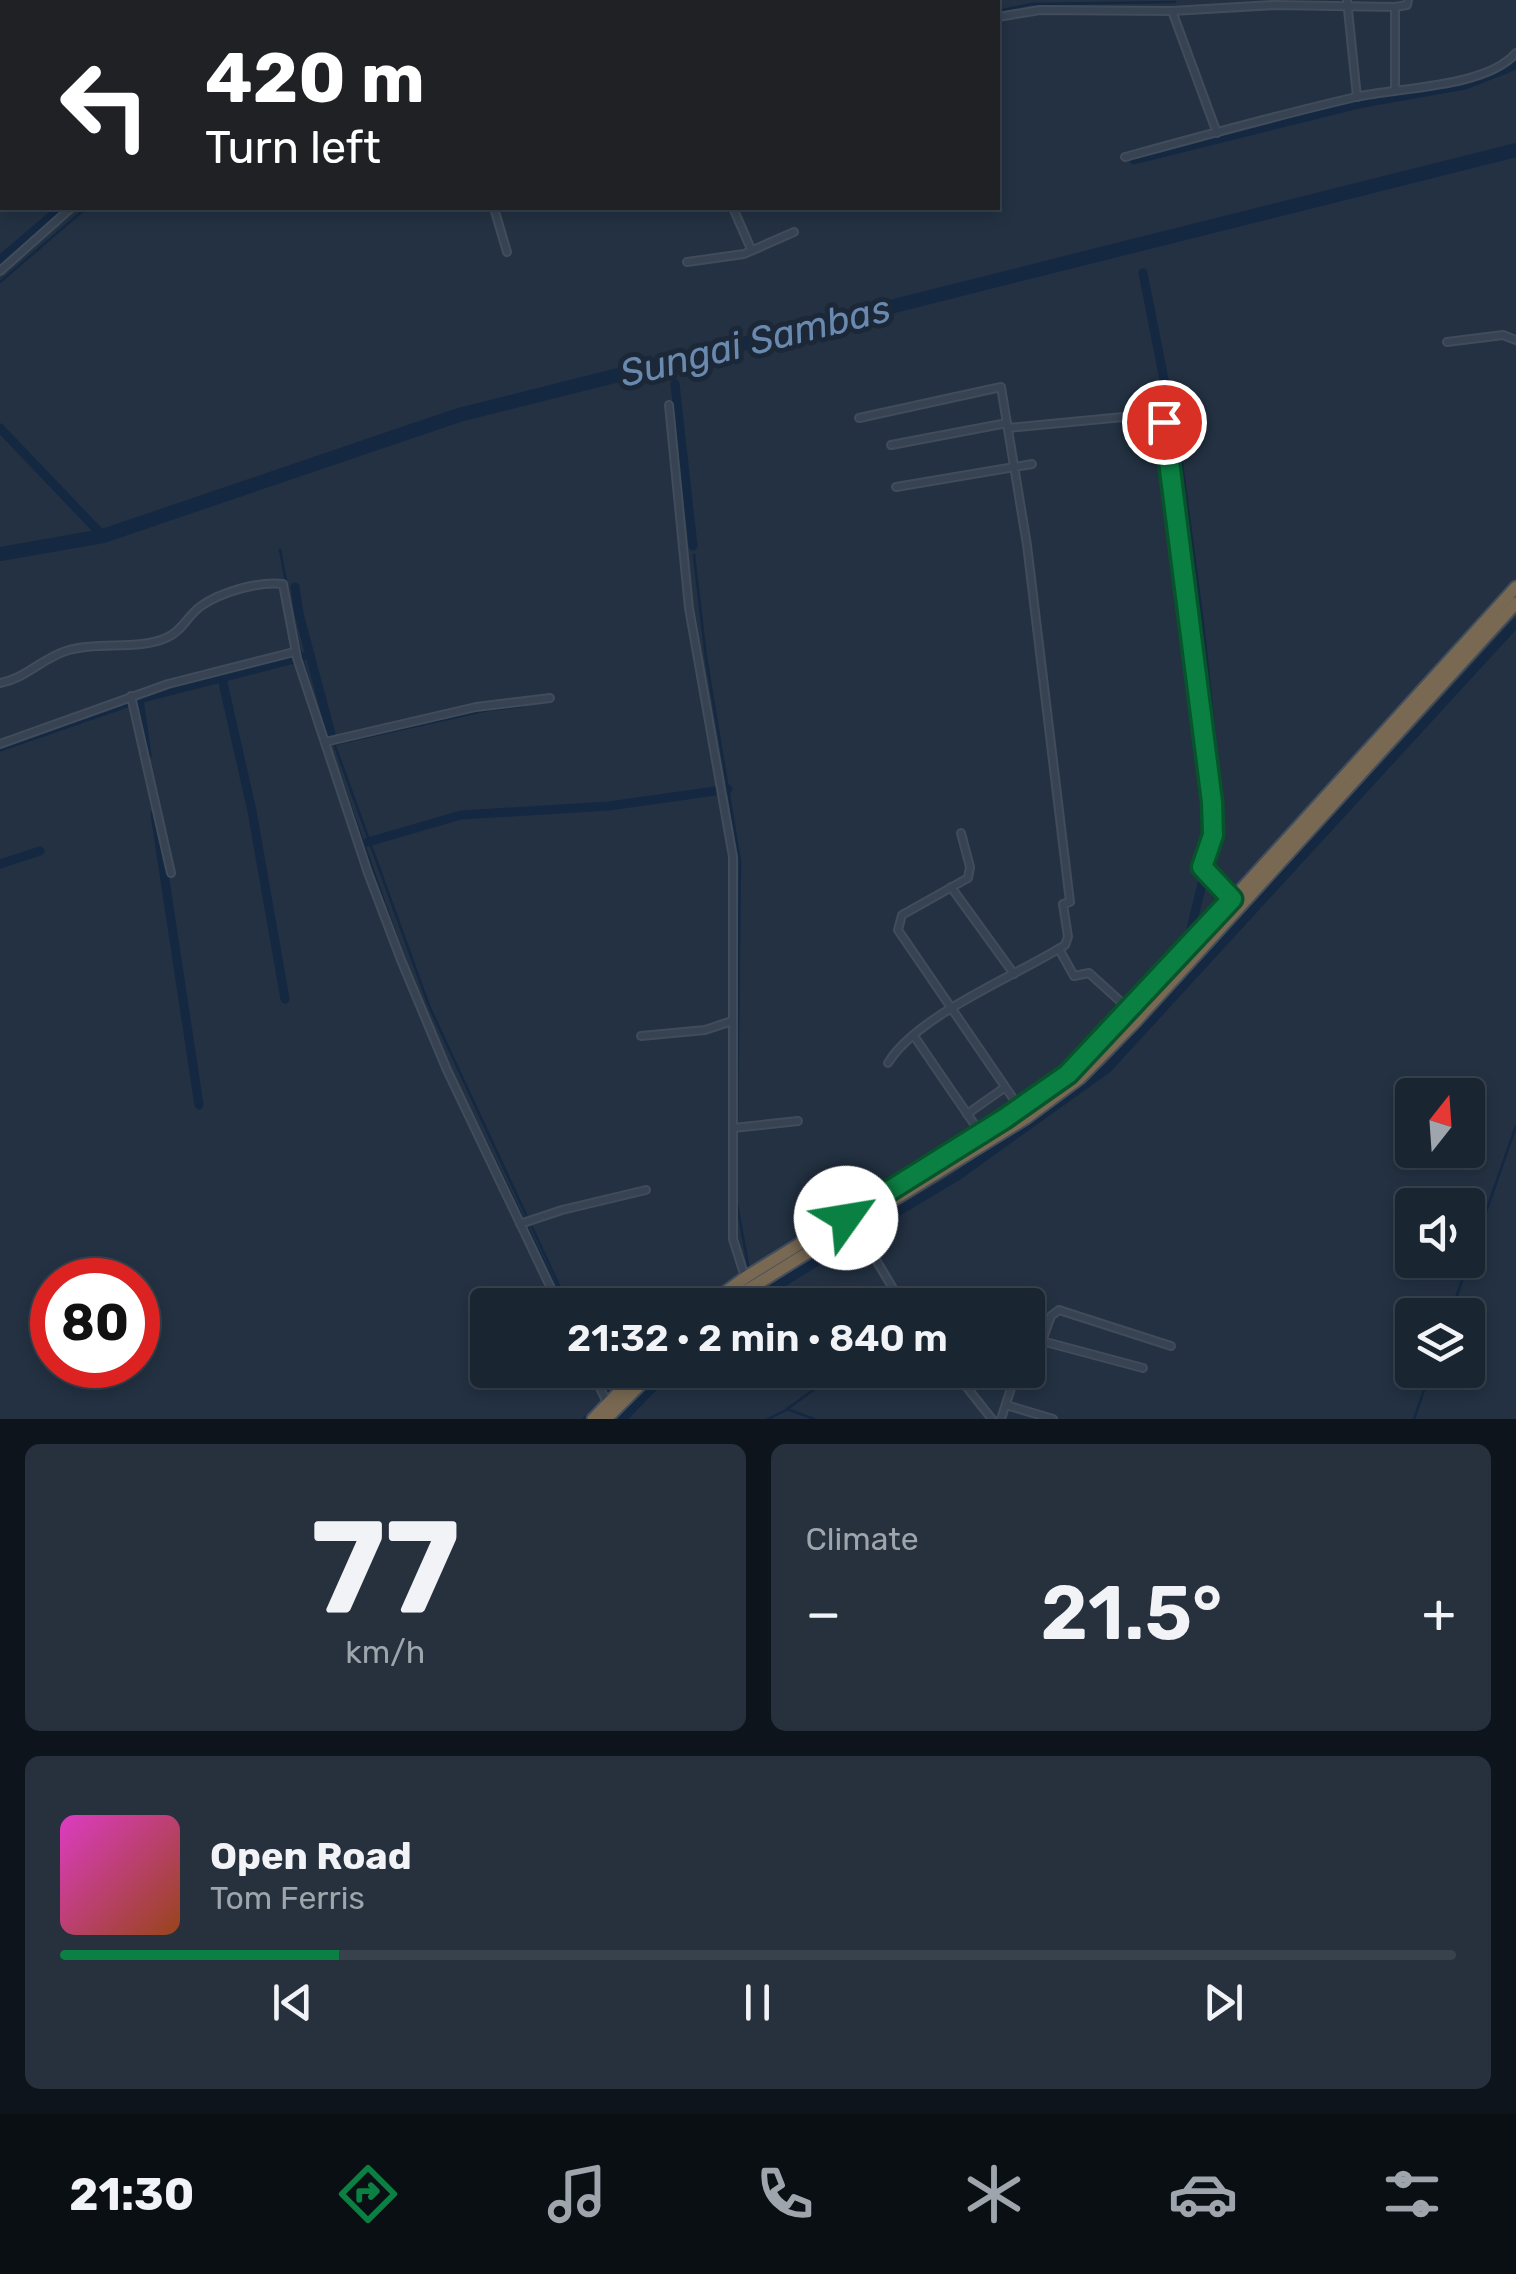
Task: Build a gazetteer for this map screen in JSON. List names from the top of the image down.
{
  "water": ["Sungai Sambas"],
  "north": "top",
  "page": {
    "turn": ["420 m", "Turn left"],
    "limit": "80",
    "trip": "21:32 · 2 min · 840 m",
    "tile": [
      ["77", "km/h"],
      "Climate"
    ],
    "heat": ["−", "21.5°", "+"],
    "song": ["Open Road", "Tom Ferris"],
    "tabs": "21:30"
  }
}
